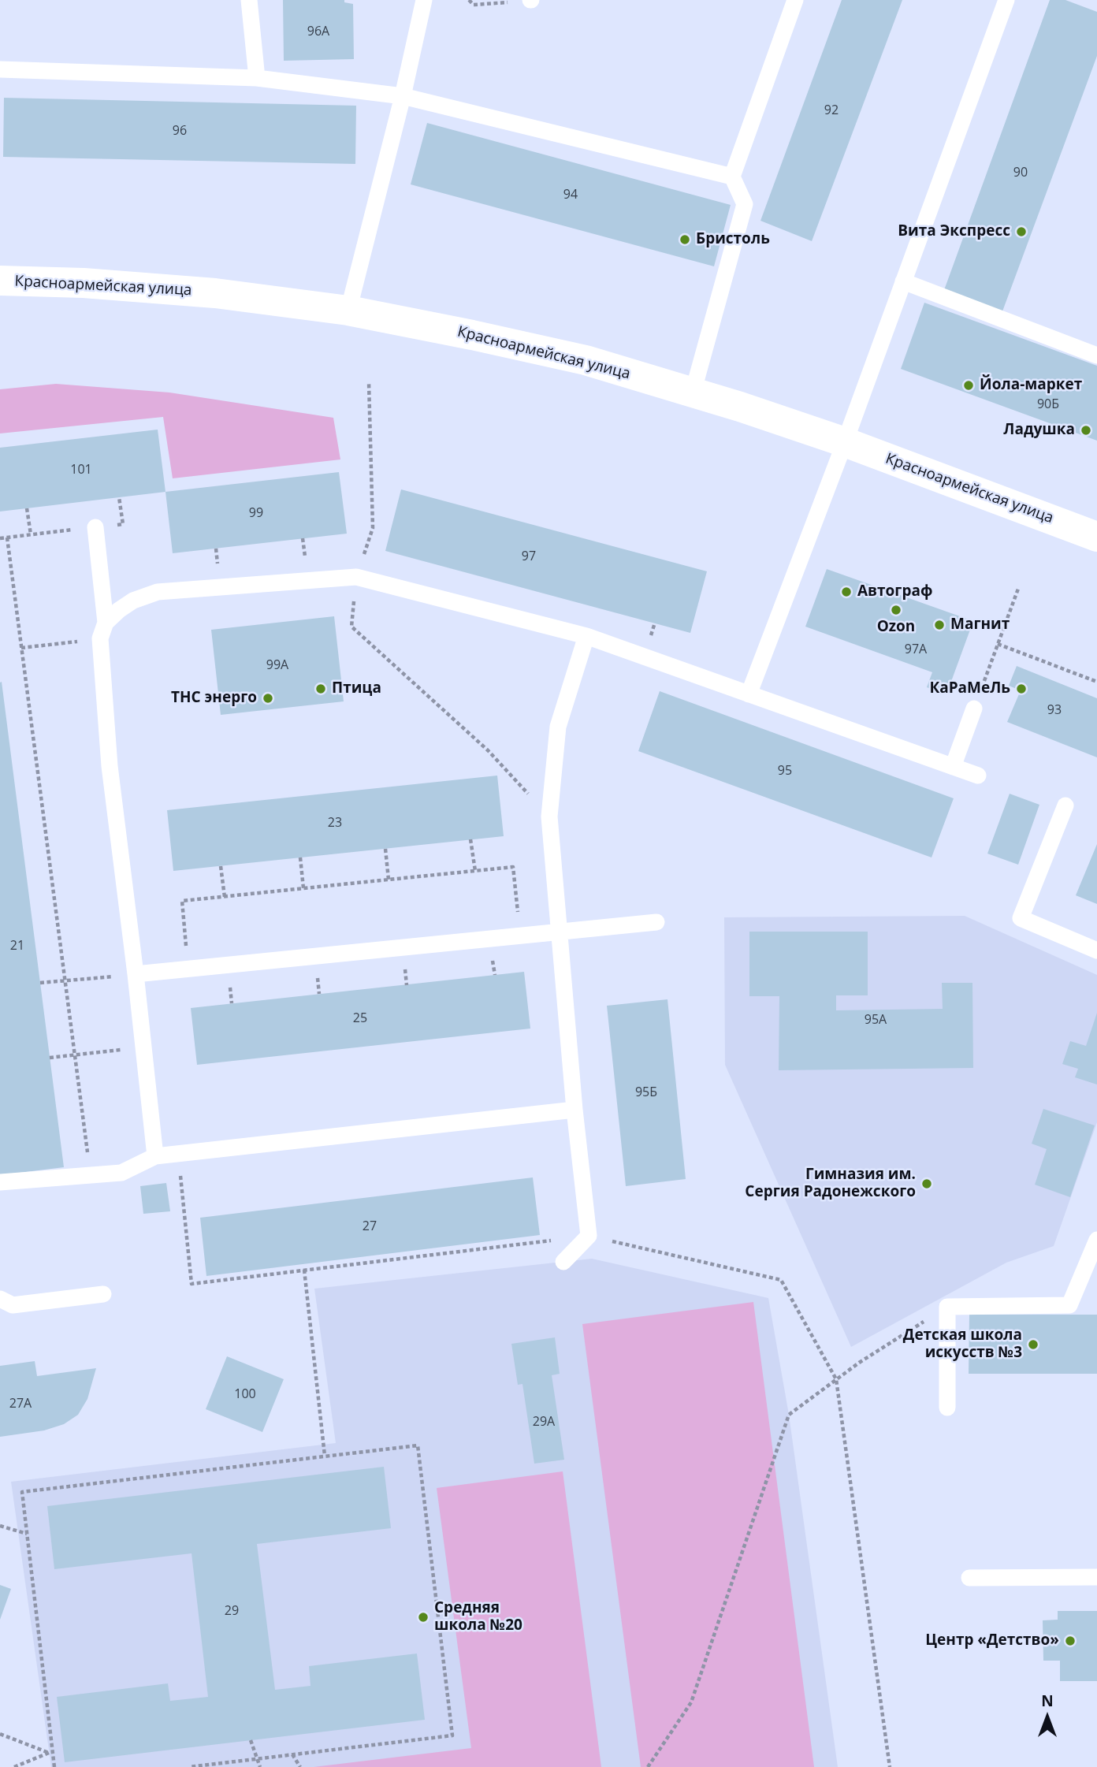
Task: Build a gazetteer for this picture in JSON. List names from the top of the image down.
{
  "streets": {
    "main road": ["Красноармейская улица"]
  },
  "places": [
    "Вита Экспресс",
    "Бристоль",
    "Йола-маркет",
    "Ладушка",
    "Автограф",
    "Ozon",
    "Магнит",
    "Птица",
    "КаРаМеЛь",
    "ТНС энерго",
    "Гимназия им. Сергия Радонежского",
    "Детская школа искусств №3",
    "Средняя школа №20",
    "Центр «Детство»"
  ],
  "house_numbers": [
    "96А",
    "92",
    "96",
    "90",
    "94",
    "90Б",
    "101",
    "99",
    "97",
    "97А",
    "99А",
    "93",
    "95",
    "23",
    "21",
    "25",
    "95А",
    "95Б",
    "27",
    "100",
    "27А",
    "29А",
    "29"
  ],
  "north": "top"
}
